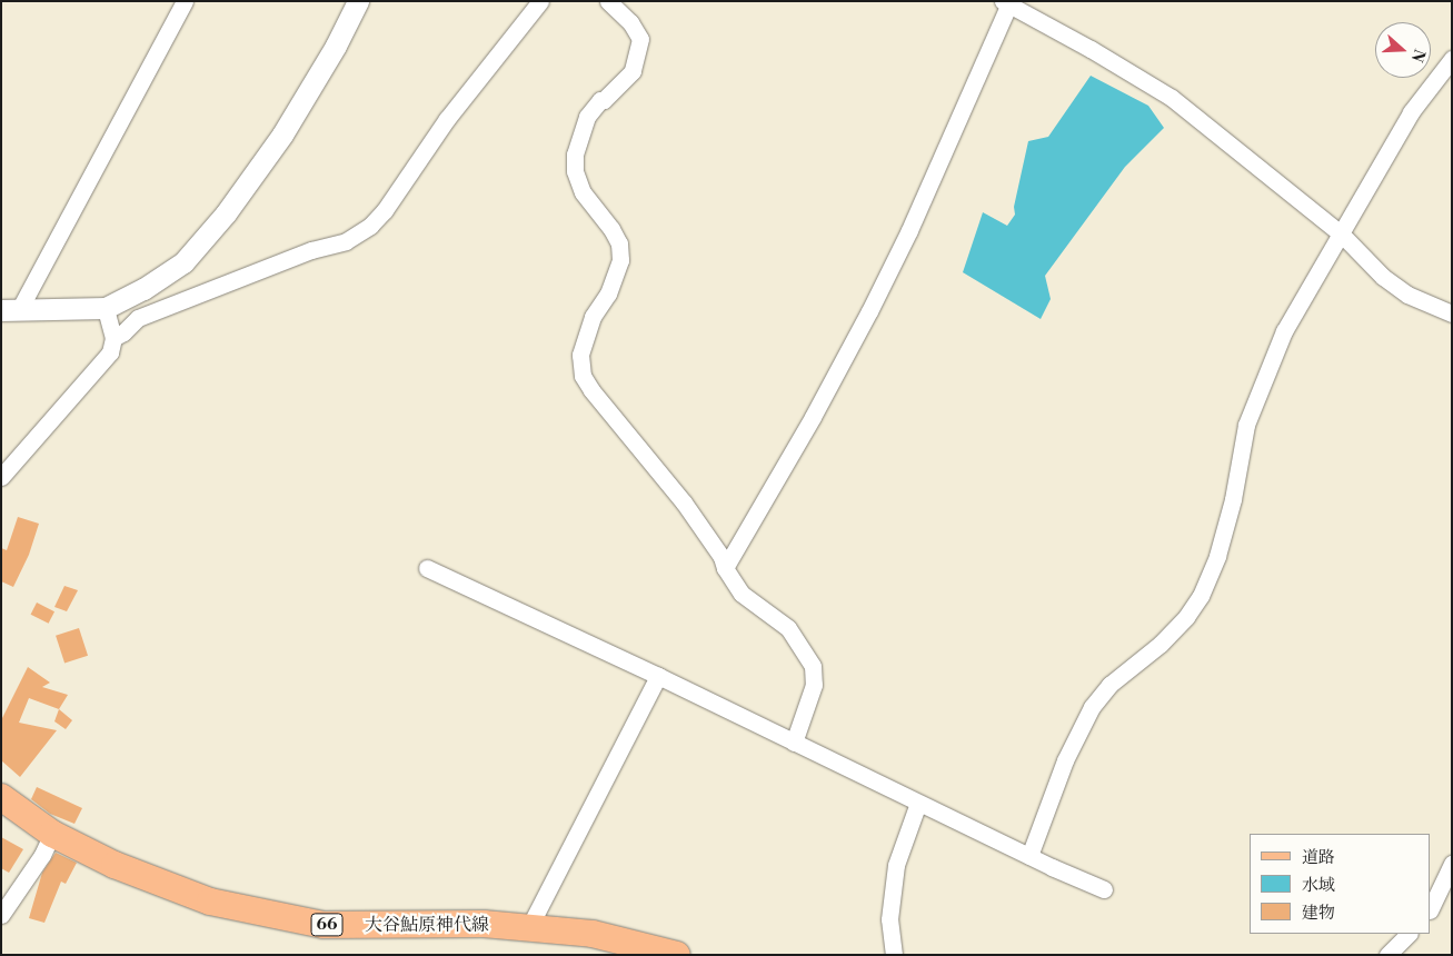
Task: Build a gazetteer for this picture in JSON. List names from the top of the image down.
{
  "streets": {
    "main road": ["66", "大谷鮎原神代線"]
  },
  "legend": ["道路", "水域", "建物"],
  "north": "right"
}
